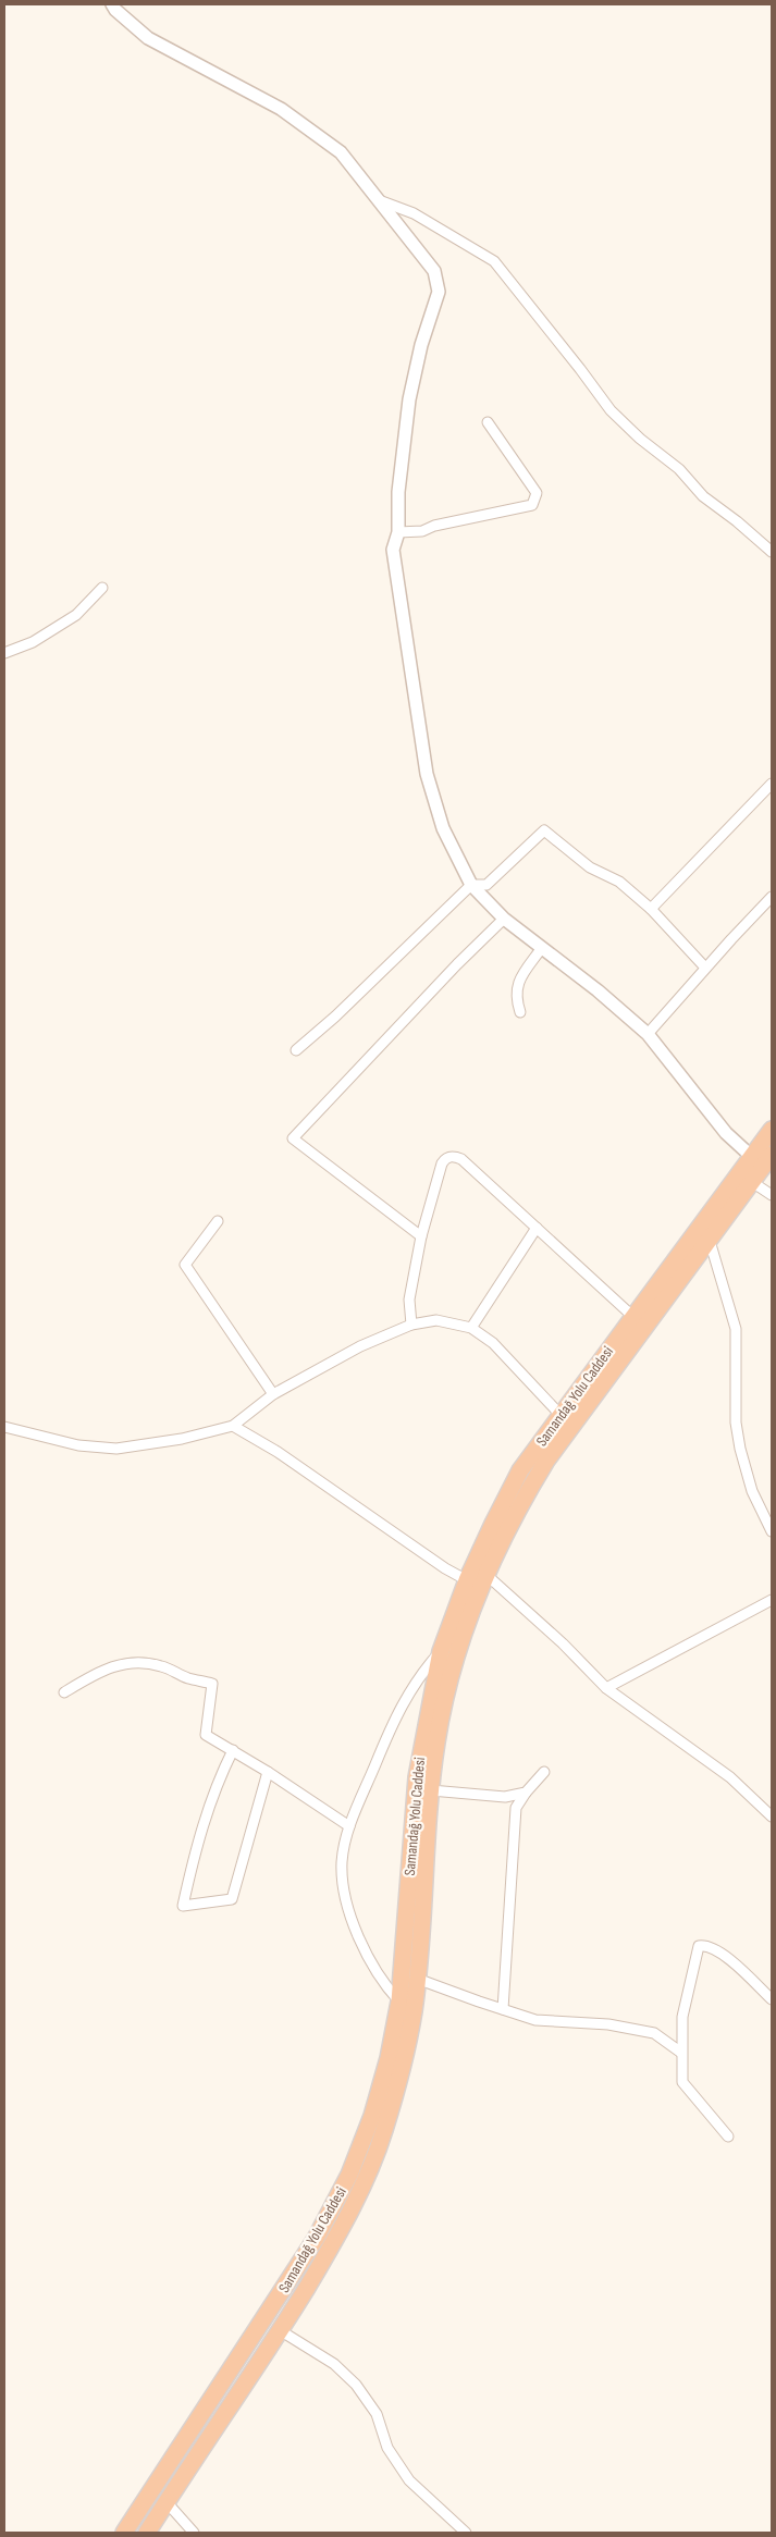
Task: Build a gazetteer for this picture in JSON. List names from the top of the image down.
{
  "streets": {
    "highway": ["Samandağ Yolu Caddesi"]
  }
}
